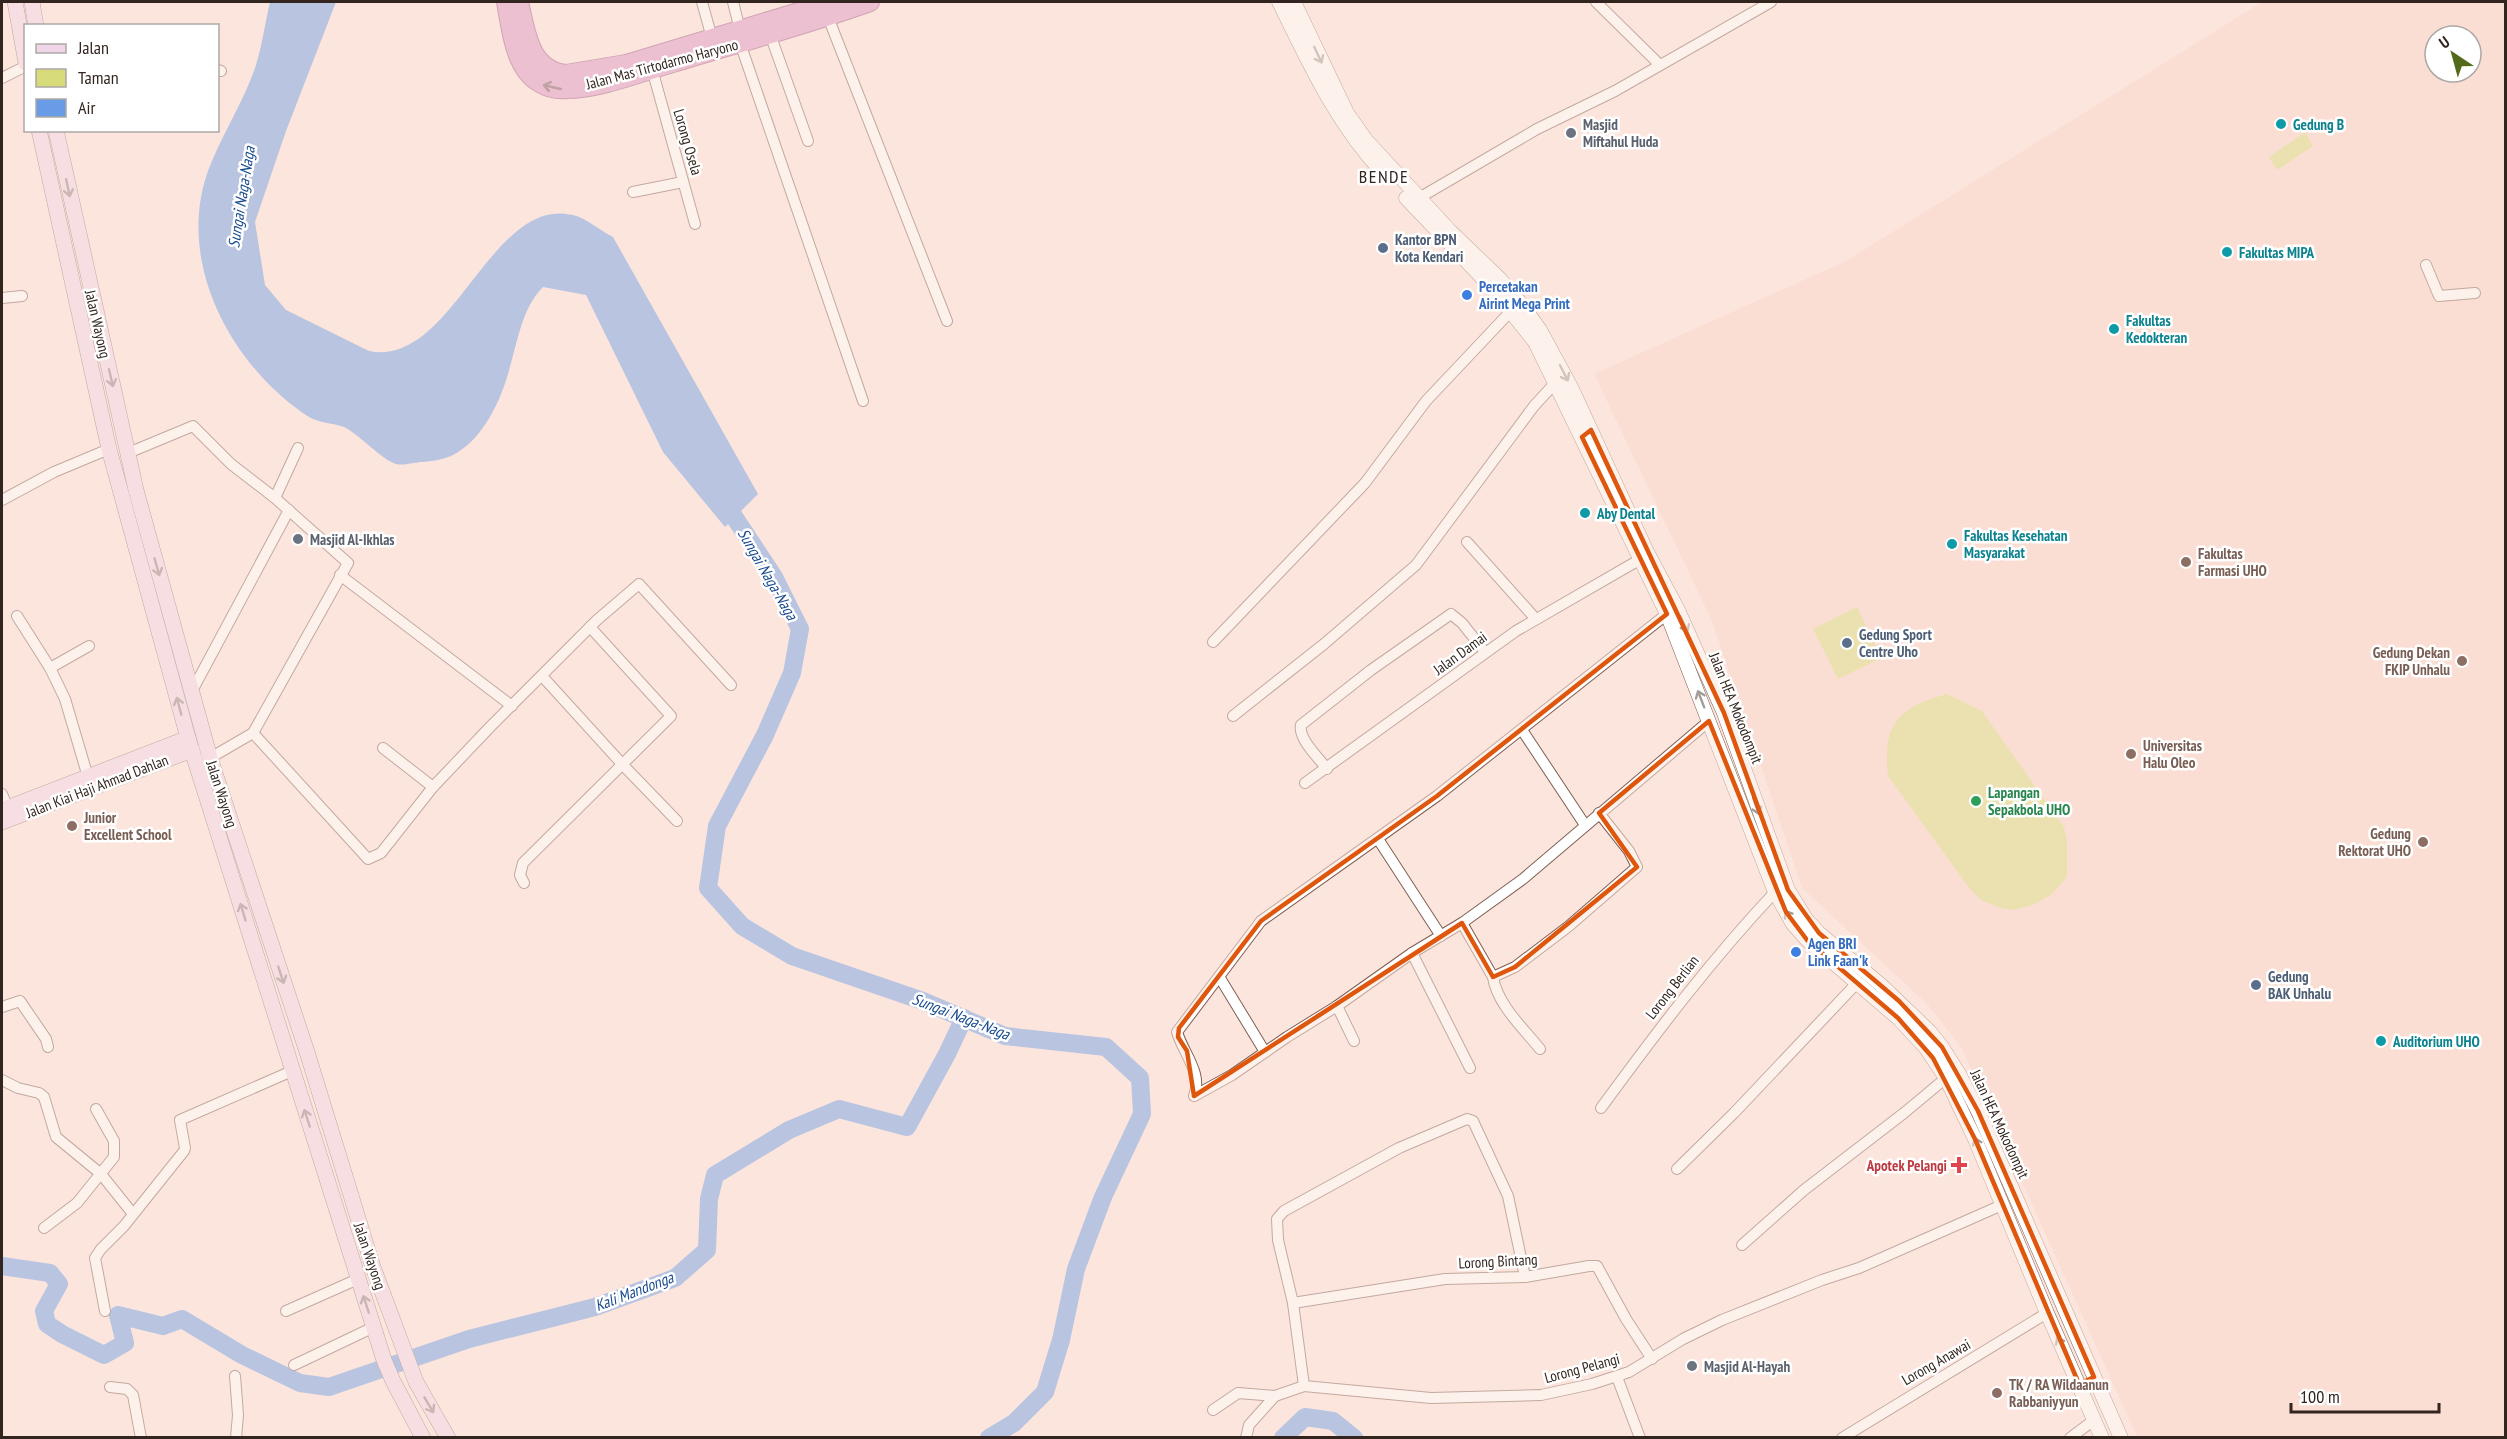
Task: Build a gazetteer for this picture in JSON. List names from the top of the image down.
{
  "streets": {
    "highway": ["Jalan Mas Tirtodarmo Haryono"],
    "main road": ["Jalan Wayong", "Jalan Kiai Haji Ahmad Dahlan"],
    "street": [
      "Lorong Osela",
      "Jalan Damai",
      "Jalan HEA Mokodompit",
      "Lorong Berlian",
      "Lorong Bintang",
      "Lorong Anawai",
      "Lorong Pelangi"
    ]
  },
  "crossings": [
    ["Jalan Mas Tirtodarmo Haryono", "Lorong Osela"],
    ["Jalan Wayong", "Jalan Kiai Haji Ahmad Dahlan"],
    ["Jalan Damai", "Jalan HEA Mokodompit"],
    ["Jalan HEA Mokodompit", "Lorong Berlian"],
    ["Jalan HEA Mokodompit", "Lorong Anawai"],
    ["Jalan HEA Mokodompit", "Lorong Pelangi"],
    ["Lorong Bintang", "Lorong Pelangi"]
  ],
  "districts": ["BENDE"],
  "water": ["Sungai Naga-Naga", "Kali Mandonga"],
  "places": {
    "other": [
      "Gedung B",
      "Masjid Miftahul Huda",
      "Kantor BPN Kota Kendari",
      "Fakultas MIPA",
      "Percetakan Airint Mega Print",
      "Fakultas Kedokteran",
      "Aby Dental",
      "Masjid Al-Ikhlas",
      "Fakultas Kesehatan Masyarakat",
      "Fakultas Farmasi UHO",
      "Gedung Sport Centre Uho",
      "Gedung Dekan FKIP Unhalu",
      "Universitas Halu Oleo",
      "Lapangan Sepakbola UHO",
      "Junior Excellent School",
      "Gedung Rektorat UHO",
      "Agen BRI Link Faan'k",
      "Gedung BAK Unhalu",
      "Auditorium UHO",
      "Masjid Al-Hayah",
      "TK / RA Wildaanun Rabbaniyyun"
    ],
    "health": ["Apotek Pelangi"]
  },
  "legend": ["Jalan", "Taman", "Air"],
  "scale_bar": "100 m",
  "north": "top left"
}
